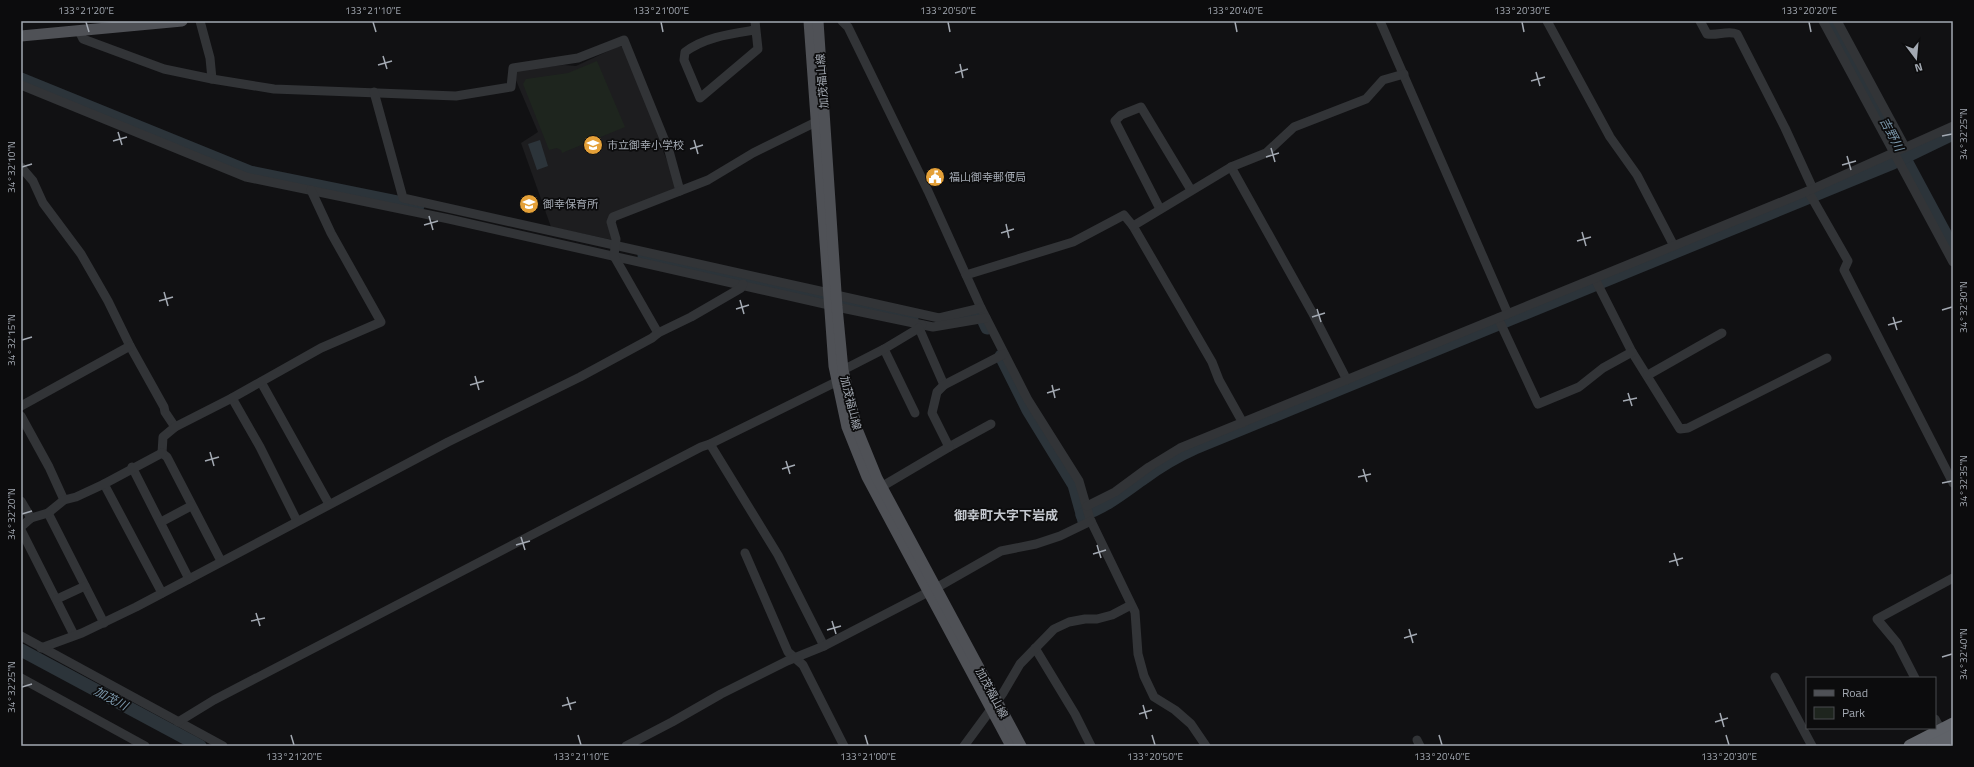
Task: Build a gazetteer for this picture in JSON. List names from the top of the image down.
{
  "streets": {
    "main road": ["加茂福山線"]
  },
  "districts": ["御幸町大字下岩成"],
  "water": ["吉野川", "加茂川"],
  "places": {
    "school or university": ["市立御幸小学校", "御幸保育所"],
    "public building": ["福山御幸郵便局"]
  },
  "legend": ["Road", "Park"],
  "north": "bottom",
  "coordinates": [
    "133°21'20\"E",
    "133°21'10\"E",
    "133°21'00\"E",
    "133°20'50\"E",
    "133°20'40\"E",
    "133°20'30\"E",
    "133°20'20\"E",
    "34°32'25\"N",
    "34°32'10\"N",
    "34°32'30\"N",
    "34°32'15\"N",
    "34°32'35\"N",
    "34°32'20\"N",
    "34°32'40\"N"
  ]
}
